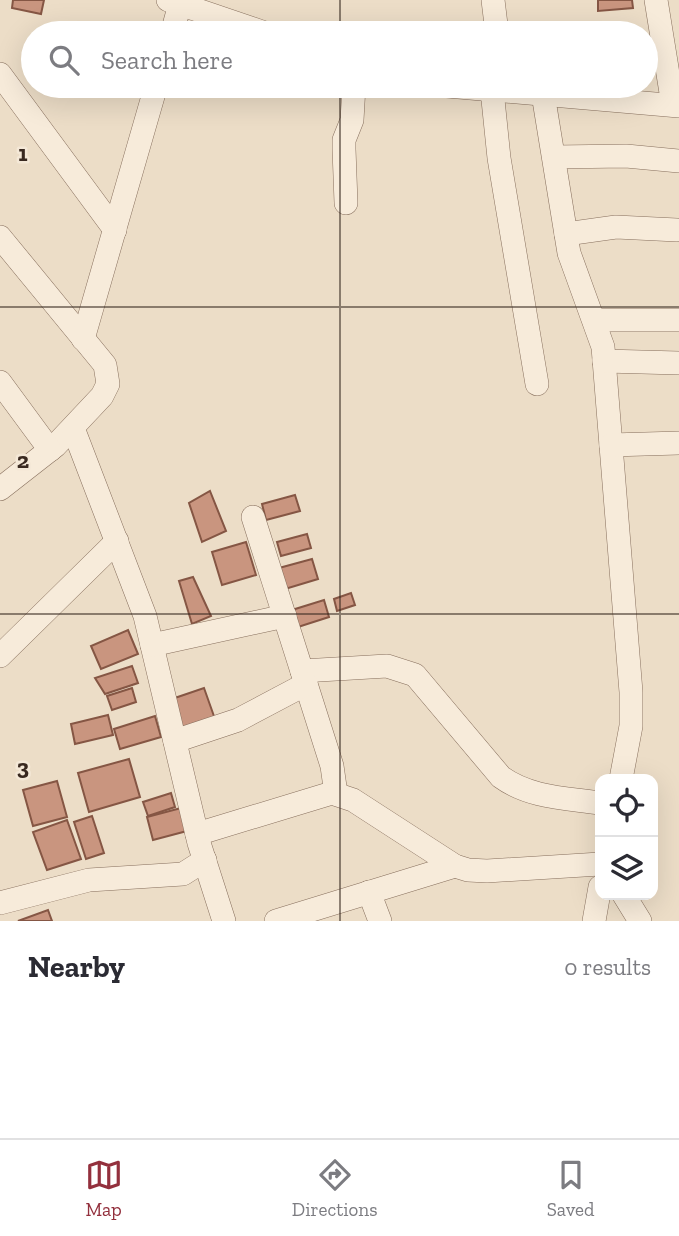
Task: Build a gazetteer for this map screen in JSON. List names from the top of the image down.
{
  "page": {
    "search": "Search here",
    "heading": ["Nearby", "0 results"],
    "nav": ["Map", "Directions", "Saved"]
  },
  "grid": {
    "rows": ["1", "2", "3"]
  }
}
